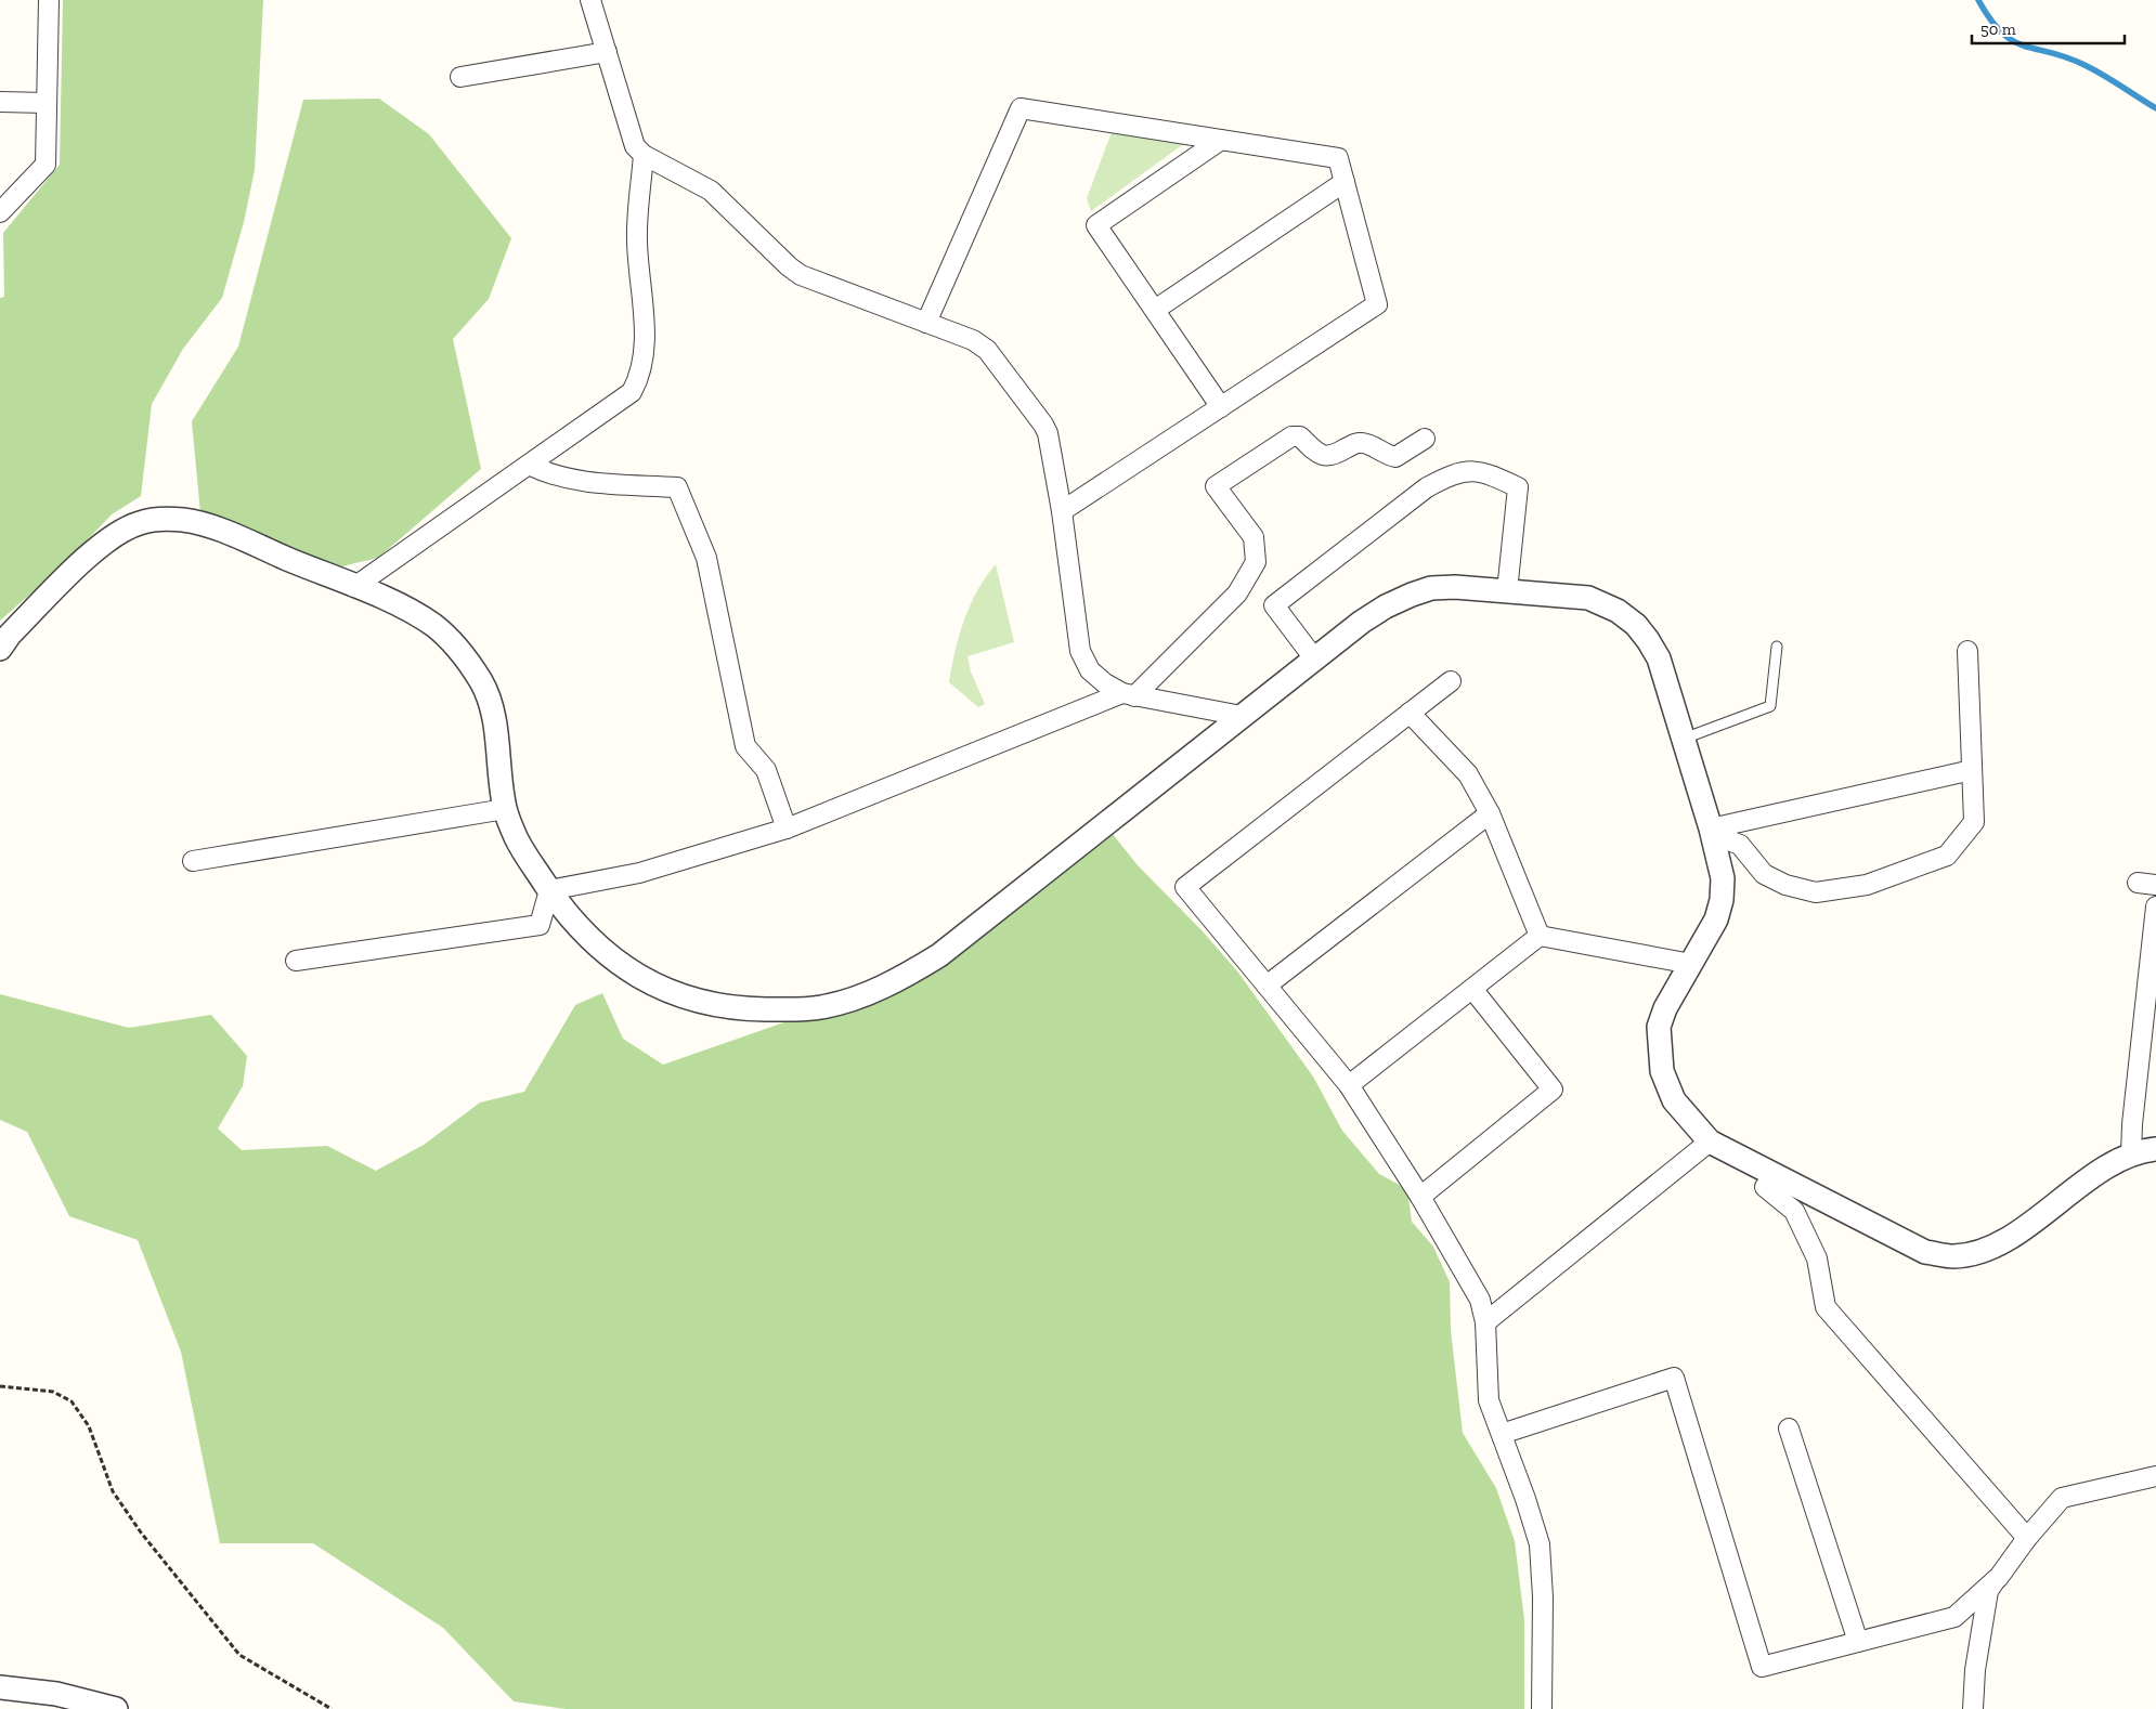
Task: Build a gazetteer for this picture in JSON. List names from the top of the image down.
{
  "scale_bar": "50 m"
}
